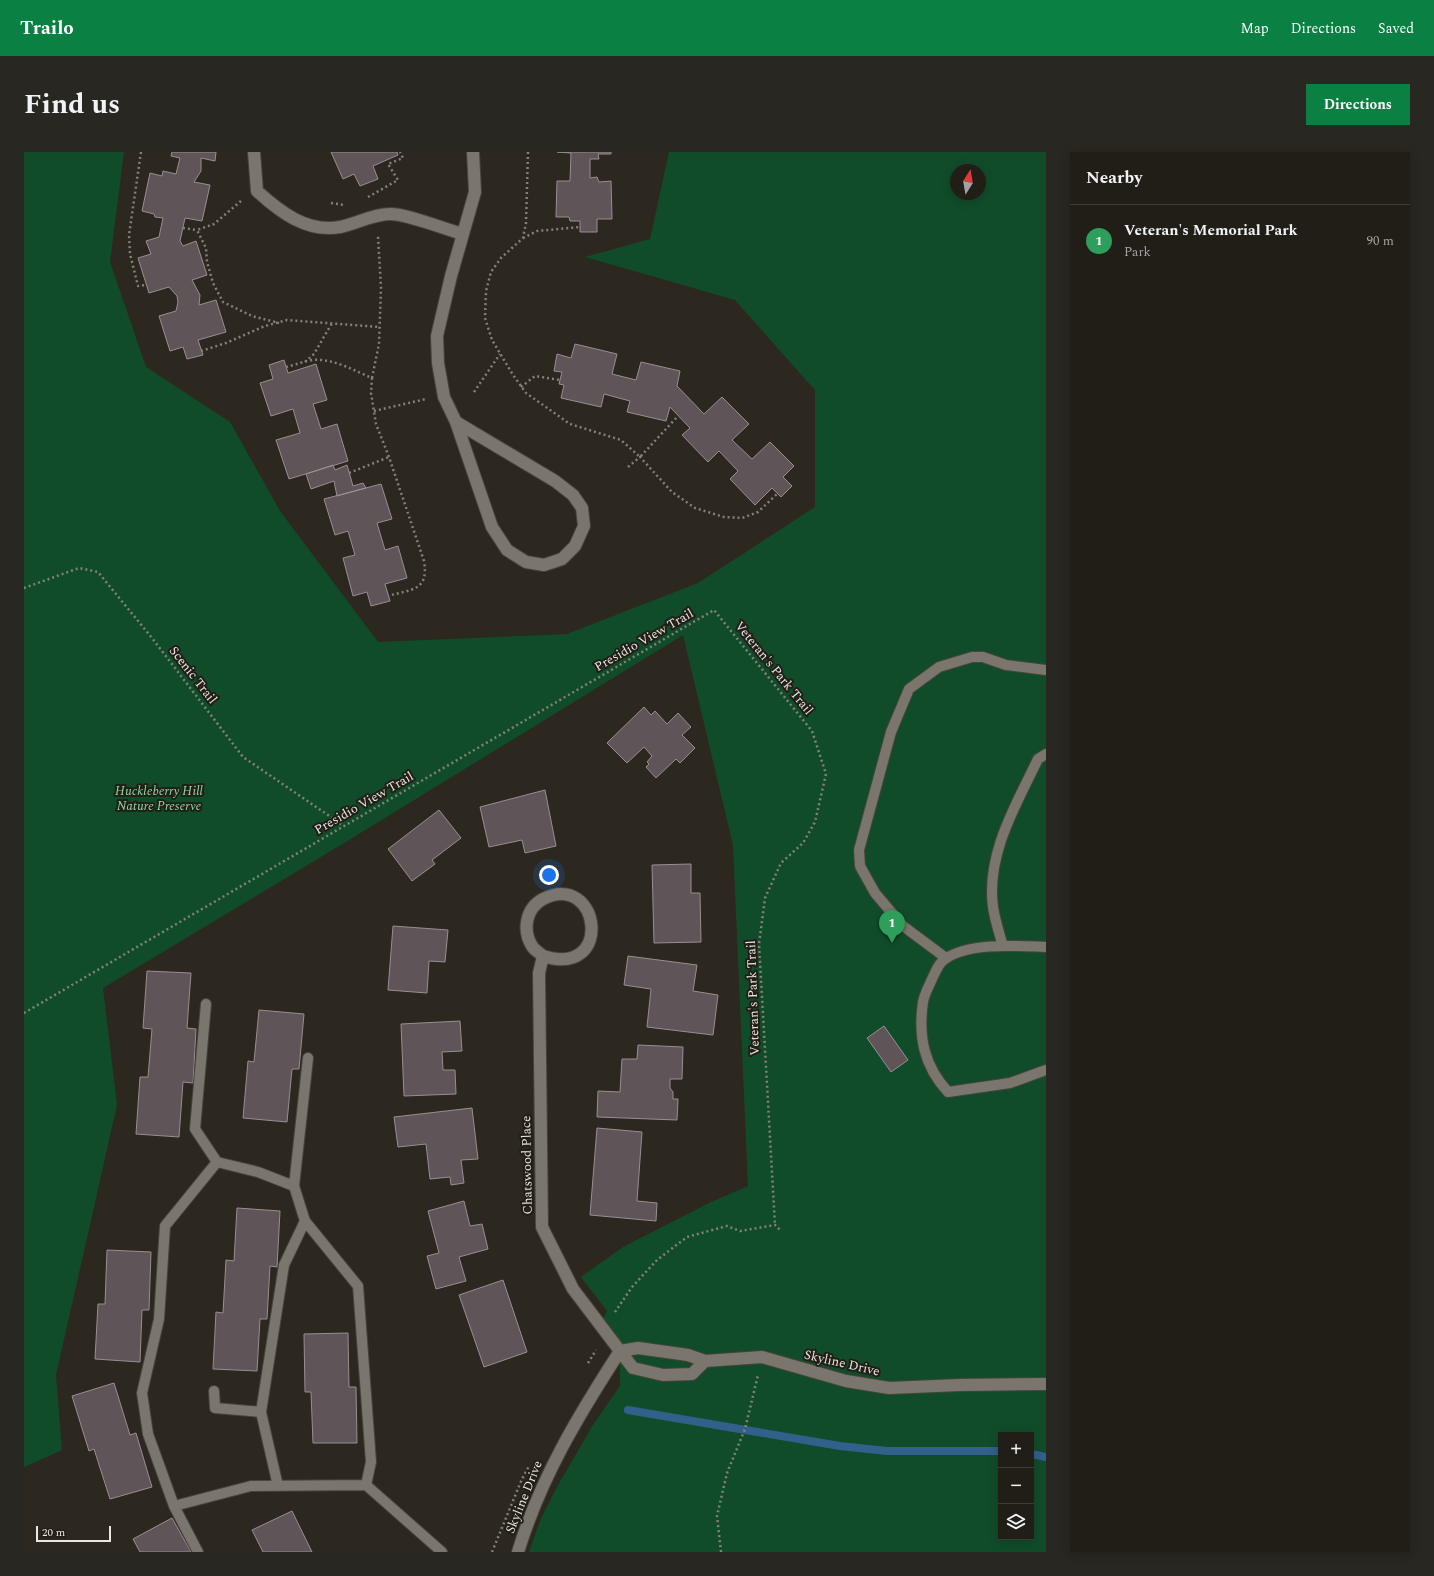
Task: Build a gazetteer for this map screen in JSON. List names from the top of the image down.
{
  "streets": {
    "street": ["Chatswood Place", "Skyline Drive"],
    "path": ["Presidio View Trail", "Veteran's Park Trail", "Scenic Trail"]
  },
  "crossings": [
    ["Presidio View Trail", "Veteran's Park Trail"],
    ["Presidio View Trail", "Scenic Trail"],
    ["Chatswood Place", "Skyline Drive"]
  ],
  "parks": ["Huckleberry Hill Nature Preserve"],
  "scale_bar": "20 m",
  "north": "top",
  "page": {
    "header": "Trailo",
    "nav": ["Map", "Directions", "Saved"],
    "title": "Find us",
    "buttons": "Directions",
    "heading": "Nearby",
    "list": [
      {
        "mark": "1",
        "name": "Veteran's Memorial Park",
        "note": "Park",
        "value": "90 m"
      }
    ],
    "pins": "1",
    "map_buttons": ["+", "−"],
    "scale": "20 m"
  }
}
